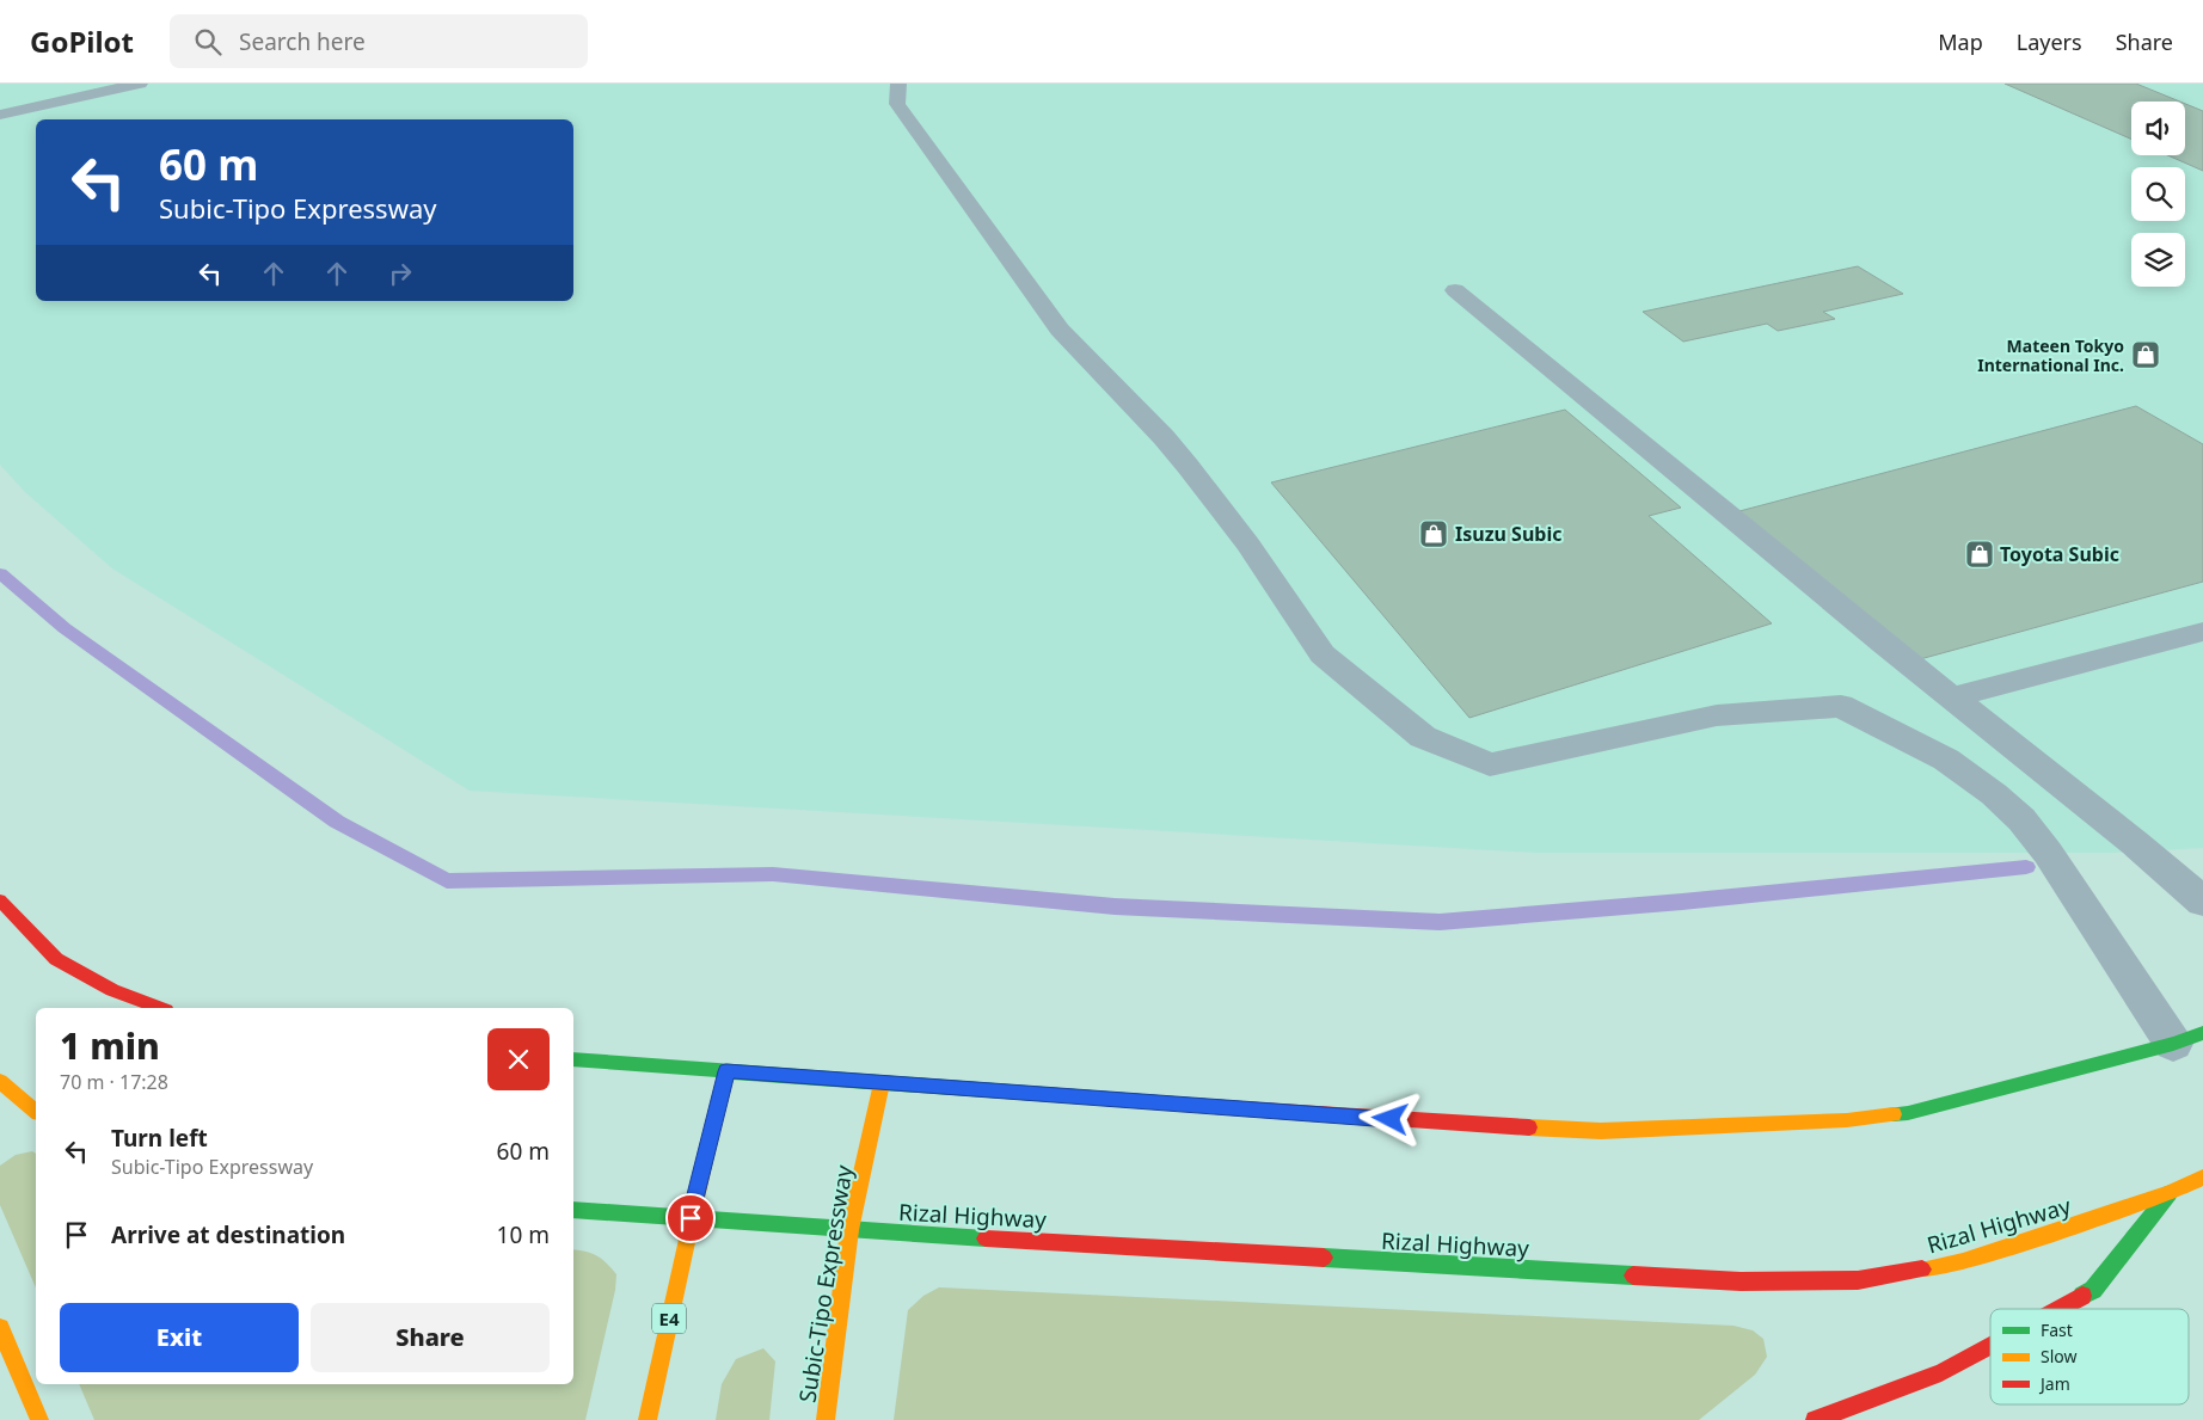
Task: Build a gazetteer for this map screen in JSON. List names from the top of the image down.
{
  "streets": {
    "main road": ["Rizal Highway", "Subic-Tipo Expressway", "E4"]
  },
  "crossings": [
    ["Rizal Highway", "Subic-Tipo Expressway"],
    ["Rizal Highway", "E4"]
  ],
  "places": {
    "shop": ["Mateen Tokyo International Inc.", "Isuzu Subic", "Toyota Subic"]
  },
  "legend": ["Fast", "Slow", "Jam"],
  "page": {
    "header": "GoPilot",
    "search": "Search here",
    "nav": ["Map", "Layers", "Share"],
    "turn": ["60 m", "Subic-Tipo Expressway"],
    "heading": ["1 min", "70 m · 17:28"],
    "list": [
      {
        "name": "Turn left",
        "note": "Subic-Tipo Expressway",
        "value": "60 m"
      },
      {
        "name": "Arrive at destination",
        "value": "10 m"
      }
    ],
    "buttons": ["Exit", "Share"]
  }
}
